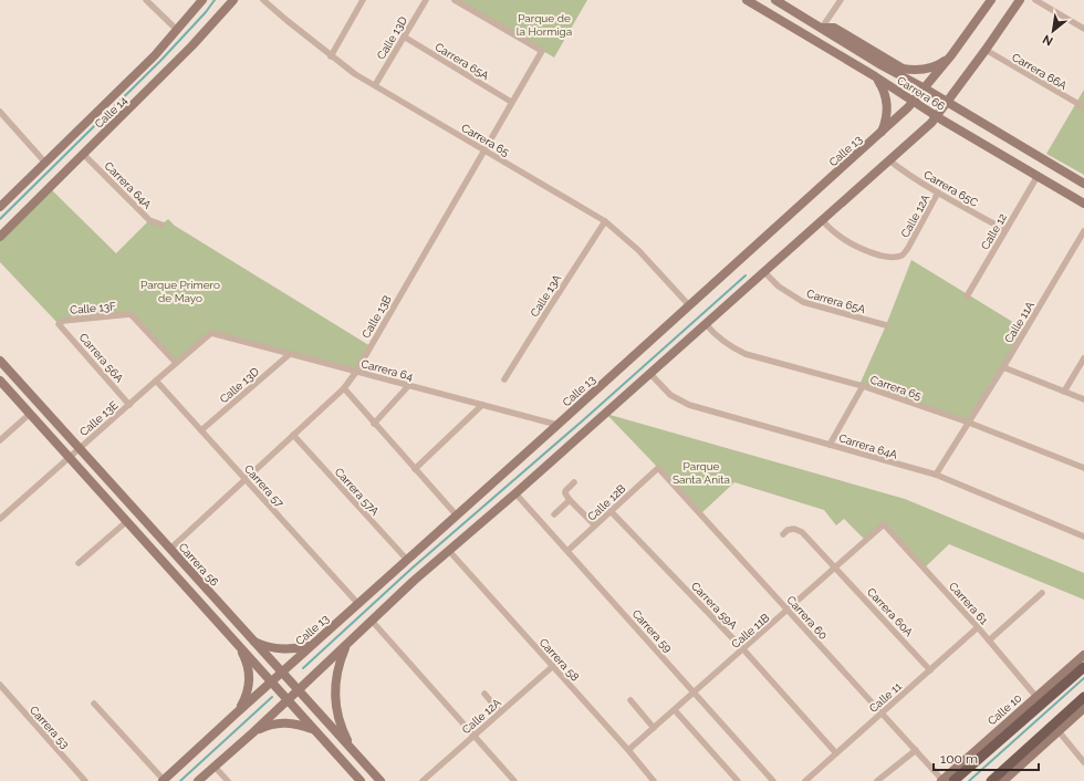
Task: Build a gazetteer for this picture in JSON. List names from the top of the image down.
{
  "streets": {
    "main road": [
      "Carrera 66",
      "Calle 14",
      "Calle 13",
      "Carrera 56",
      "Calle 10"
    ],
    "street": [
      "Calle 13D",
      "Carrera 65A",
      "Carrera 66A",
      "Carrera 65",
      "Carrera 64A",
      "Carrera 65C",
      "Calle 12A",
      "Calle 12",
      "Calle 13A",
      "Calle 13F",
      "Calle 13B",
      "Calle 11A",
      "Carrera 56A",
      "Carrera 64",
      "Calle 13E",
      "Carrera 57",
      "Carrera 57A",
      "Calle 12B",
      "Carrera 61",
      "Carrera 59A",
      "Carrera 60A",
      "Carrera 60",
      "Carrera 59",
      "Calle 11B",
      "Carrera 58",
      "Calle 11",
      "Carrera 53"
    ]
  },
  "crossings": [
    ["Calle 13D", "Carrera 65A"],
    ["Calle 13D", "Carrera 65"],
    ["Calle 13D", "Carrera 64"],
    ["Calle 13D", "Carrera 57"],
    ["Carrera 65A", "Calle 13B"],
    ["Carrera 66", "Calle 13"],
    ["Carrera 66", "Calle 12"],
    ["Calle 14", "Carrera 64A"],
    ["Carrera 65", "Calle 13"],
    ["Carrera 65", "Calle 13A"],
    ["Carrera 65", "Calle 13B"],
    ["Carrera 65", "Calle 11A"],
    ["Calle 13", "Carrera 64"],
    ["Calle 13", "Carrera 57"],
    ["Calle 13", "Carrera 57A"],
    ["Calle 13", "Carrera 56"],
    ["Carrera 64A", "Calle 11A"],
    ["Carrera 65C", "Calle 12A"],
    ["Carrera 65C", "Calle 12"],
    ["Calle 12A", "Carrera 58"],
    ["Calle 13F", "Carrera 56A"],
    ["Calle 13F", "Calle 13E"],
    ["Calle 13B", "Carrera 64"],
    ["Calle 13B", "Carrera 57"],
    ["Calle 13B", "Carrera 57A"],
    ["Calle 13B", "Carrera 56"],
    ["Carrera 56A", "Calle 13E"],
    ["Carrera 64", "Calle 13E"],
    ["Calle 13E", "Carrera 57"],
    ["Calle 13E", "Carrera 56"],
    ["Calle 12B", "Carrera 59A"],
    ["Calle 12B", "Carrera 60"],
    ["Calle 12B", "Carrera 59"],
    ["Carrera 61", "Calle 11B"],
    ["Carrera 61", "Calle 11"],
    ["Carrera 61", "Calle 10"],
    ["Carrera 59A", "Calle 11B"],
    ["Carrera 59A", "Calle 11"],
    ["Carrera 60A", "Calle 11B"],
    ["Carrera 60A", "Calle 11"],
    ["Carrera 60", "Calle 11B"],
    ["Carrera 60", "Calle 11"],
    ["Carrera 60", "Calle 10"],
    ["Carrera 59", "Calle 11B"],
    ["Calle 11B", "Carrera 58"]
  ],
  "parks": ["Parque de la Hormiga", "Parque Primero de Mayo", "Parque Santa Anita"],
  "scale_bar": "100 m",
  "north": "bottom left"
}
